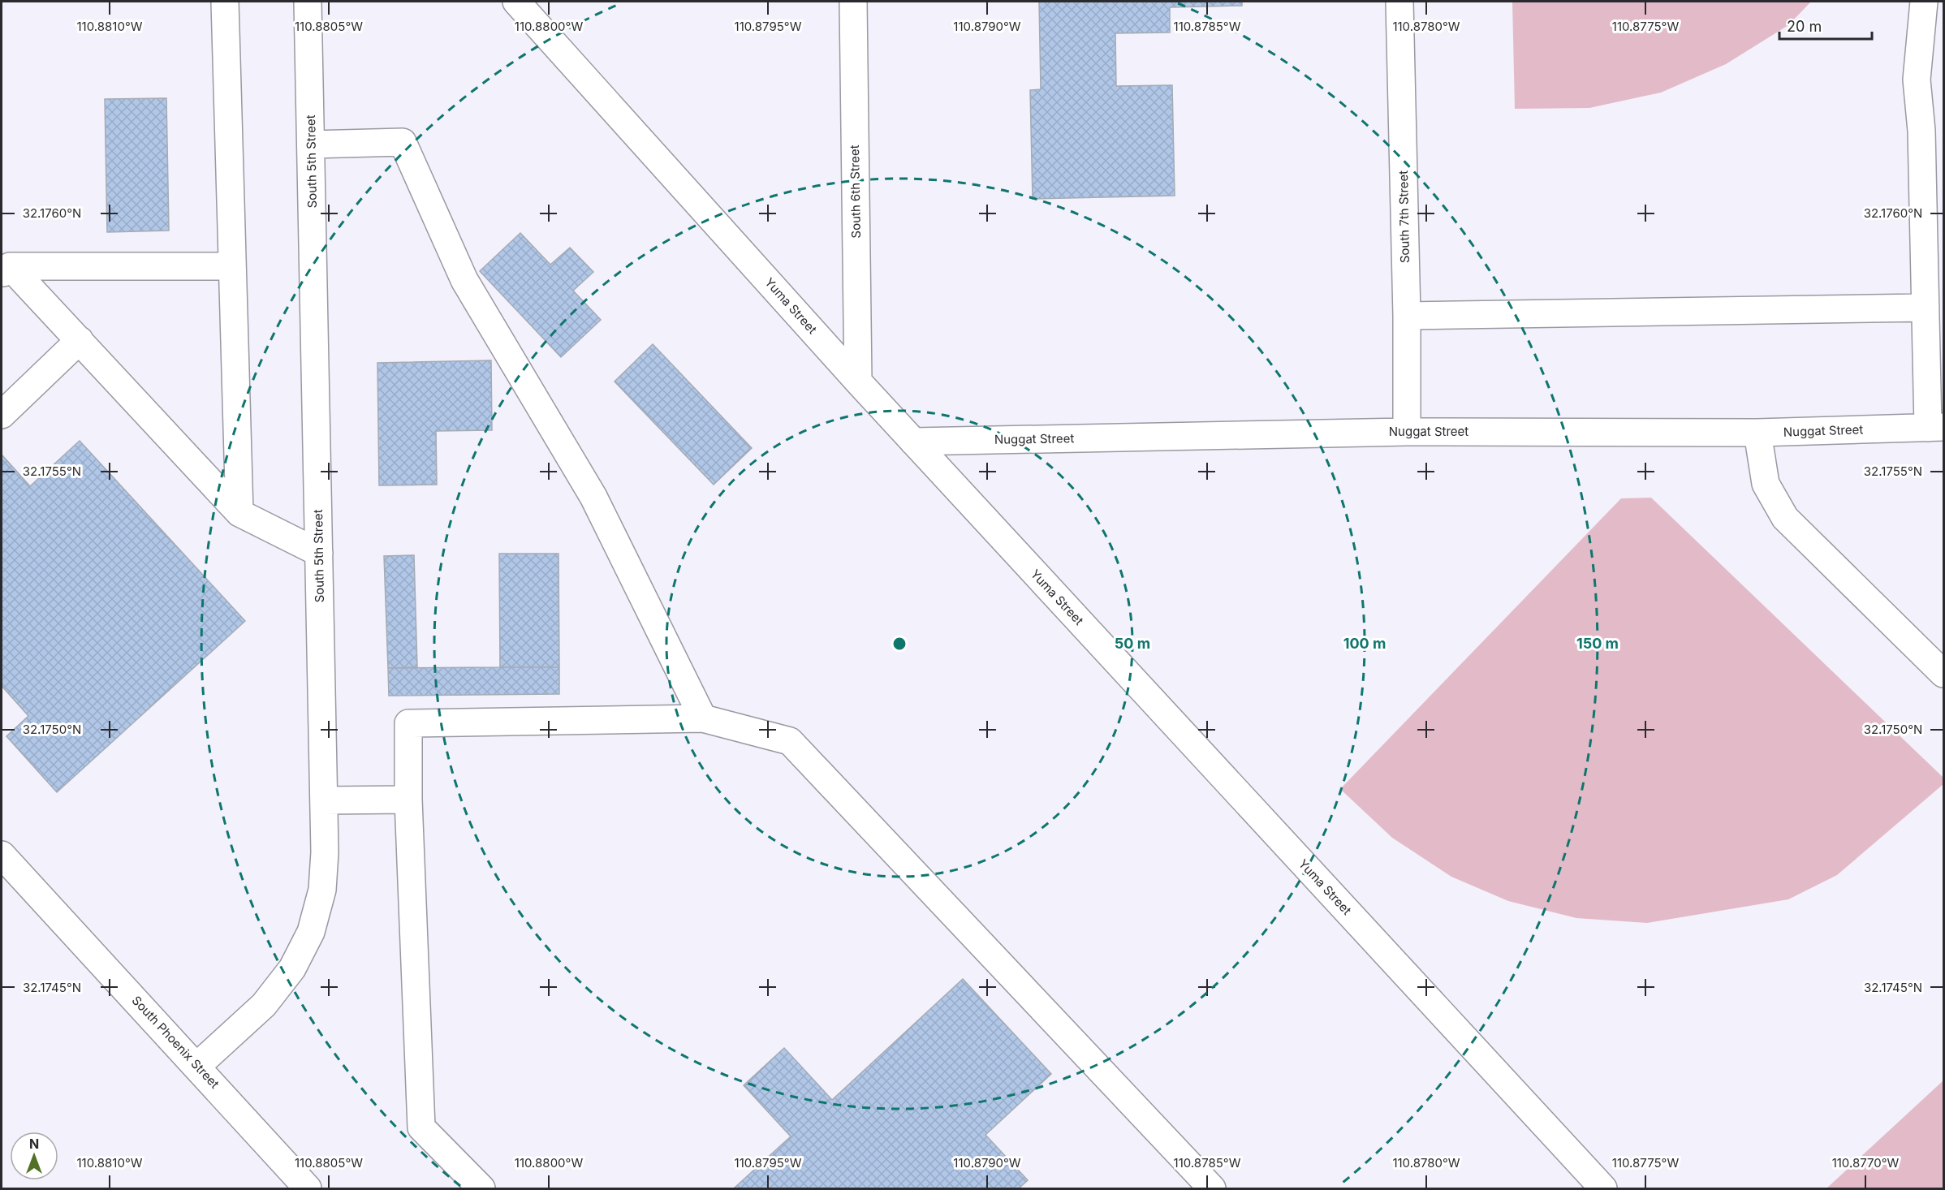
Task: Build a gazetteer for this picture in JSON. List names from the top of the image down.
{
  "streets": {
    "street": [
      "South 5th Street",
      "South 6th Street",
      "South 7th Street",
      "Yuma Street",
      "Nuggat Street",
      "South Phoenix Street"
    ]
  },
  "crossings": [
    ["South 5th Street", "South Phoenix Street"],
    ["South 6th Street", "Yuma Street"],
    ["South 7th Street", "Nuggat Street"],
    ["Yuma Street", "Nuggat Street"]
  ],
  "scale_bar": "20 m",
  "north": "top",
  "coordinates": [
    "110.8810°W",
    "110.8805°W",
    "110.8800°W",
    "110.8795°W",
    "110.8790°W",
    "110.8785°W",
    "110.8780°W",
    "110.8775°W",
    "32.1760°N",
    "32.1755°N",
    "32.1750°N",
    "32.1745°N",
    "110.8770°W"
  ],
  "rings": ["50 m", "100 m", "150 m"]
}
